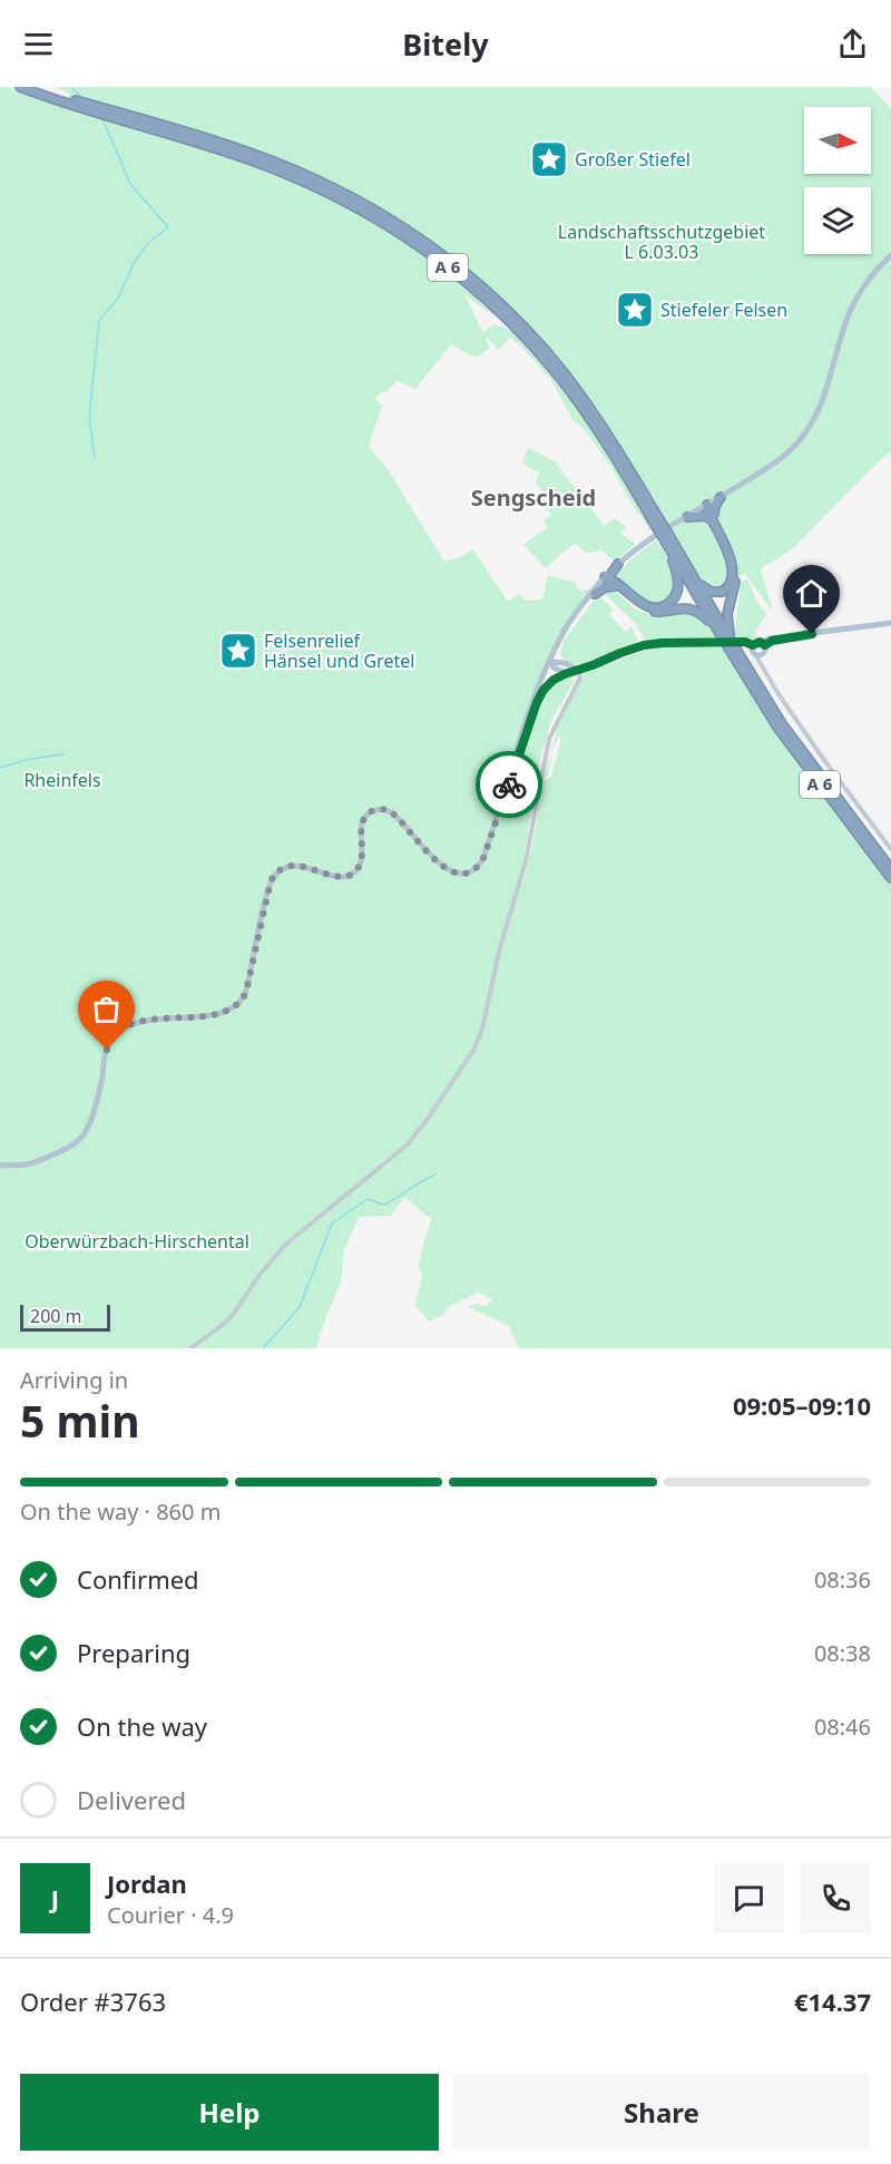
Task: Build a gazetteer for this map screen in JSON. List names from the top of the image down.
{
  "streets": {
    "highway": ["A 6"]
  },
  "districts": ["Sengscheid"],
  "parks": ["Landschaftsschutzgebiet L 6.03.03", "Rheinfels", "Oberwürzbach-Hirschental"],
  "places": {
    "place": ["Großer Stiefel", "Stiefeler Felsen", "Felsenrelief Hänsel und Gretel"]
  },
  "scale_bar": "200 m",
  "north": "right",
  "page": {
    "header": "Bitely",
    "scale": "200 m",
    "heading": ["5 min", "Arriving in", "09:05–09:10"],
    "panel": [
      "Jordan",
      "Courier · 4.9",
      "Order #3763",
      "€14.37"
    ],
    "bar": "On the way · 860 m",
    "list": [
      ["Confirmed", "08:36"],
      ["Preparing", "08:38"],
      ["On the way", "08:46"],
      "Delivered"
    ],
    "round": "J",
    "buttons": ["Help", "Share"]
  }
}
